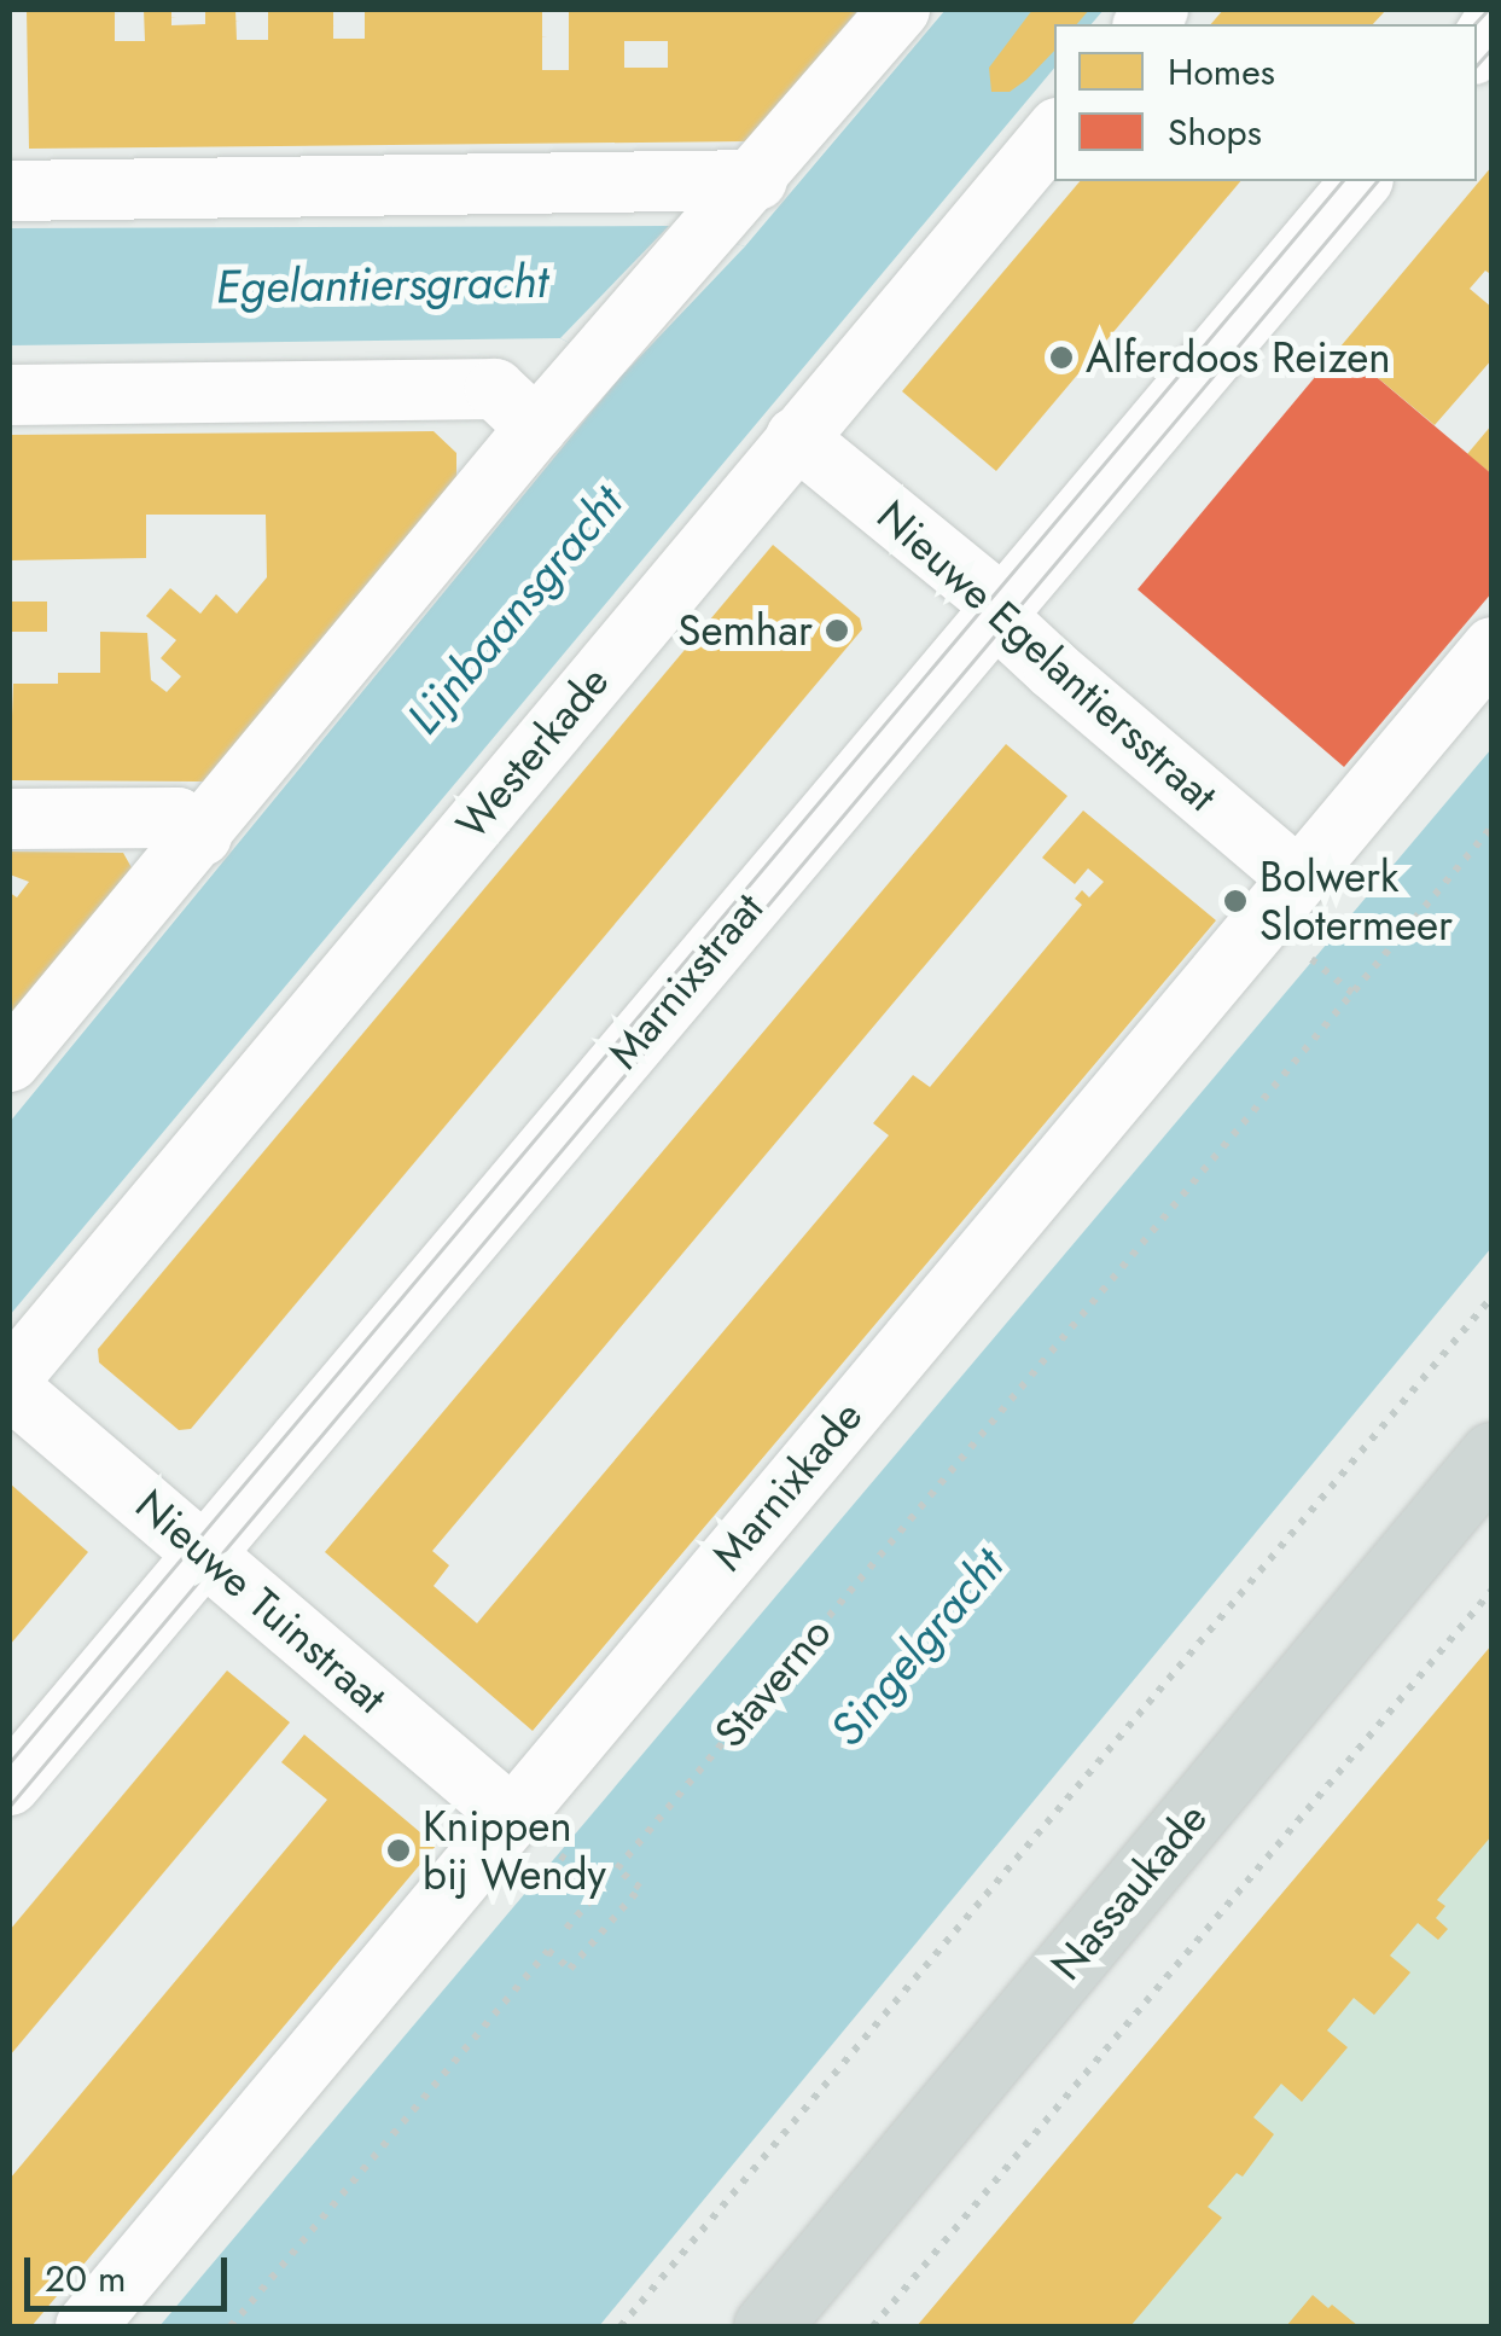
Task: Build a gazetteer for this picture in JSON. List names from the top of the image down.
{
  "streets": {
    "main road": ["Nassaukade"],
    "street": [
      "Nieuwe Egelantiersstraat",
      "Westerkade",
      "Marnixstraat",
      "Marnixkade",
      "Nieuwe Tuinstraat"
    ],
    "path": ["Staverno"]
  },
  "crossings": [
    ["Nieuwe Egelantiersstraat", "Westerkade"],
    ["Nieuwe Egelantiersstraat", "Marnixstraat"],
    ["Nieuwe Egelantiersstraat", "Marnixkade"],
    ["Westerkade", "Nieuwe Tuinstraat"],
    ["Marnixstraat", "Nieuwe Tuinstraat"],
    ["Marnixkade", "Nieuwe Tuinstraat"]
  ],
  "water": ["Egelantiersgracht", "Lijnbaansgracht", "Singelgracht"],
  "places": [
    "Alferdoos Reizen",
    "Semhar",
    "Bolwerk Slotermeer",
    "Knippen bij Wendy"
  ],
  "legend": ["Homes", "Shops"],
  "scale_bar": "20 m"
}
